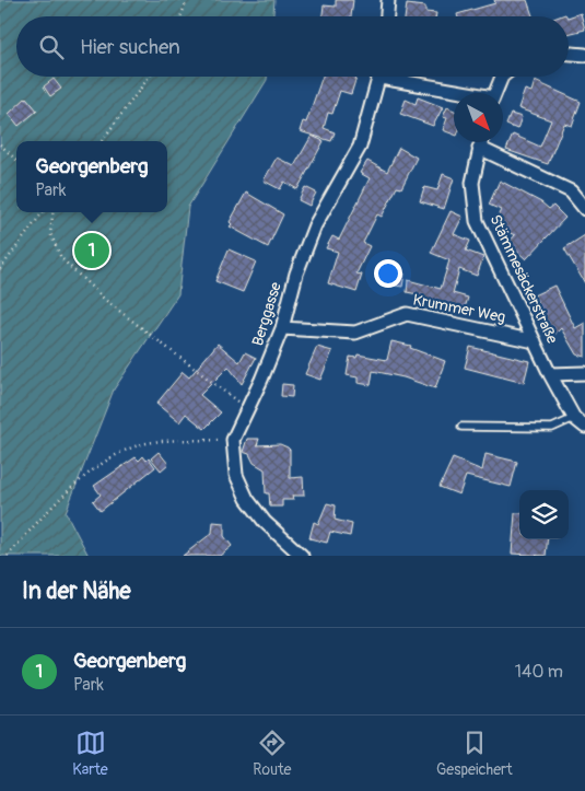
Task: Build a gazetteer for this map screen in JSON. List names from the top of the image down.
{
  "streets": {
    "street": ["Stämmesäckerstraße", "Krummer Weg", "Berggasse"]
  },
  "crossings": [
    ["Stämmesäckerstraße", "Krummer Weg"],
    ["Krummer Weg", "Berggasse"]
  ],
  "north": "bottom right",
  "page": {
    "search": "Hier suchen",
    "popup": ["Georgenberg", "Park"],
    "pins": "1",
    "heading": "In der Nähe",
    "list": [
      {
        "mark": "1",
        "name": "Georgenberg",
        "note": "Park",
        "value": "140 m"
      }
    ],
    "nav": ["Karte", "Route", "Gespeichert"]
  }
}
